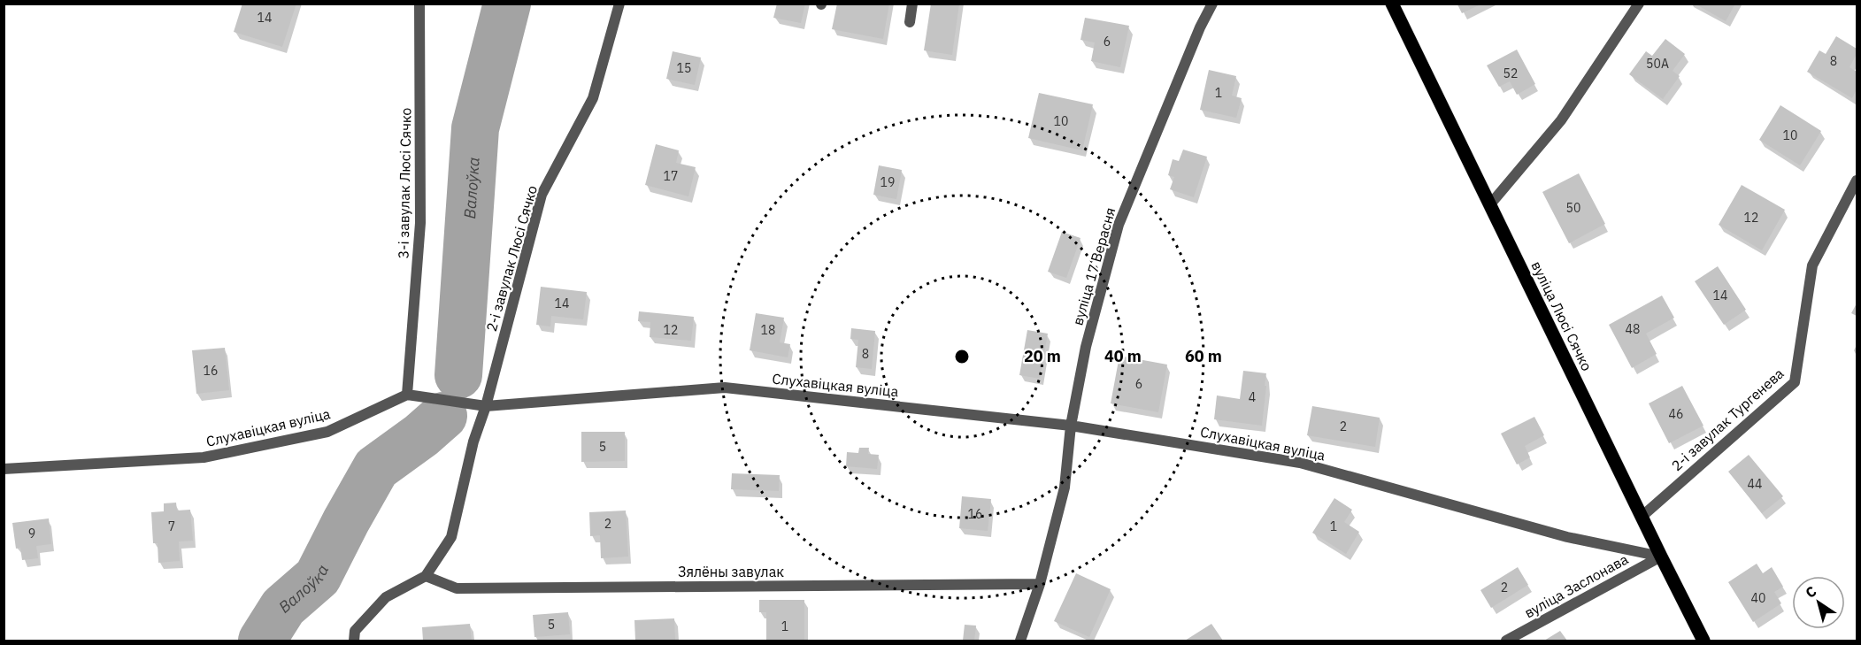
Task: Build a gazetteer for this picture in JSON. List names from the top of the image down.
{
  "streets": {
    "main road": ["вуліца Люсі Сячко"],
    "street": [
      "3-і завулак Люсі Сячко",
      "2-і завулак Люсі Сячко",
      "вуліца 17 Верасня",
      "Слухавіцкая вуліца",
      "2-і завулак Тургенева",
      "Зялёны завулак",
      "вуліца Заслонава"
    ]
  },
  "crossings": [
    ["3-і завулак Люсі Сячко", "Слухавіцкая вуліца"],
    ["2-і завулак Люсі Сячко", "Слухавіцкая вуліца"],
    ["2-і завулак Люсі Сячко", "Зялёны завулак"],
    ["вуліца 17 Верасня", "Слухавіцкая вуліца"],
    ["вуліца 17 Верасня", "Зялёны завулак"],
    ["вуліца Люсі Сячко", "Слухавіцкая вуліца"],
    ["вуліца Люсі Сячко", "2-і завулак Тургенева"],
    ["вуліца Люсі Сячко", "вуліца Заслонава"],
    ["Слухавіцкая вуліца", "вуліца Заслонава"]
  ],
  "water": ["Валоўка"],
  "house_numbers": [
    "14",
    "6",
    "8",
    "50А",
    "15",
    "52",
    "1",
    "10",
    "10",
    "17",
    "19",
    "50",
    "12",
    "14",
    "14",
    "48",
    "12",
    "18",
    "8",
    "16",
    "6",
    "4",
    "46",
    "2",
    "5",
    "44",
    "16",
    "2",
    "7",
    "1",
    "9",
    "2",
    "40",
    "5",
    "1"
  ],
  "north": "top left",
  "rings": ["20 m", "40 m", "60 m"]
}
